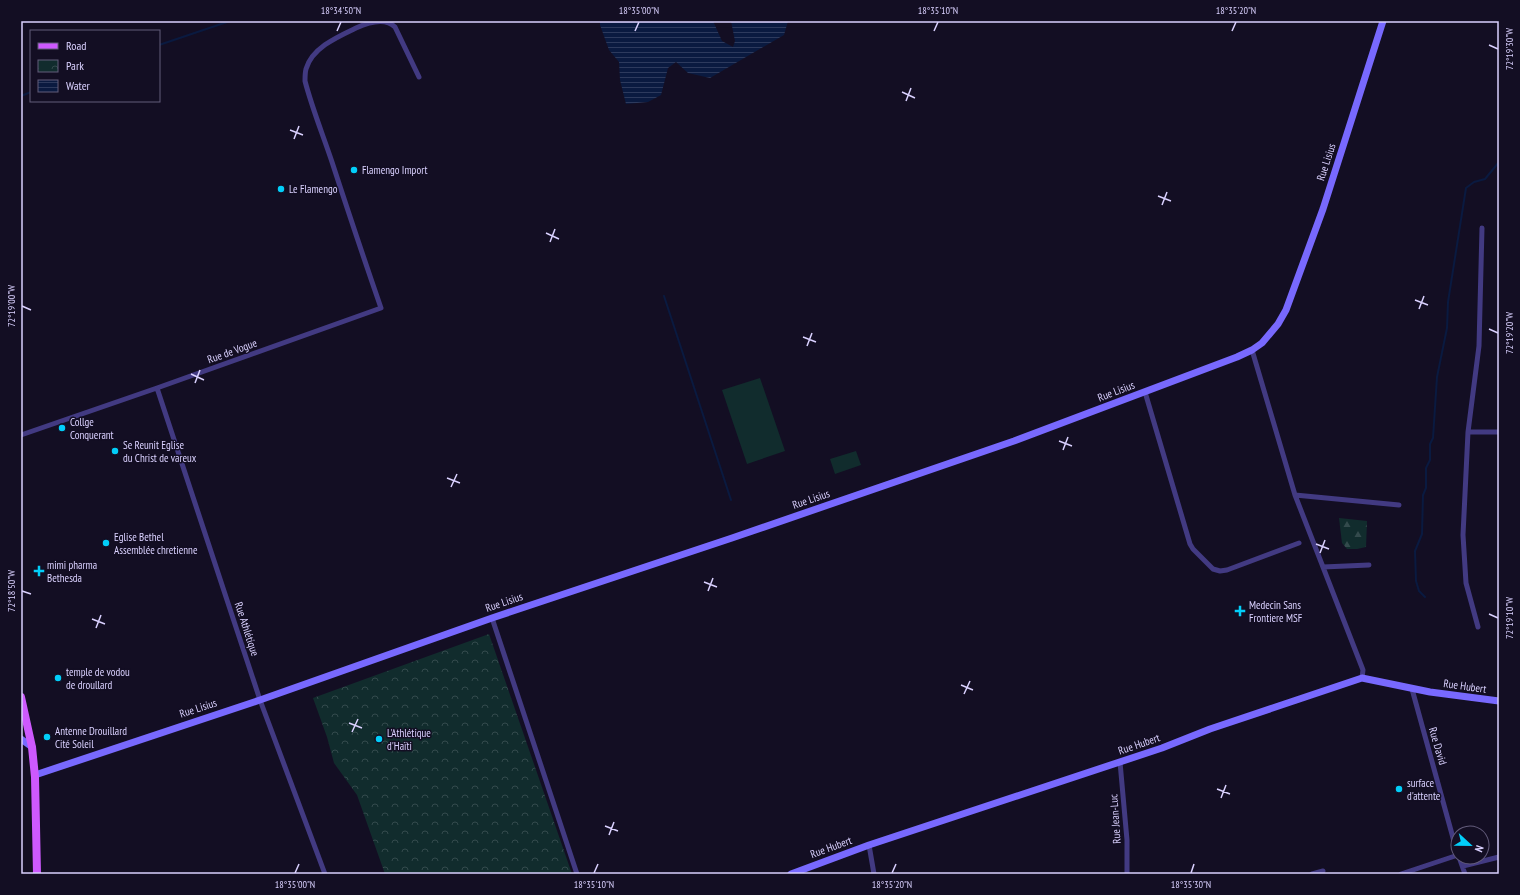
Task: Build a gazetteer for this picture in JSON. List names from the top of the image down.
{
  "streets": {
    "street": [
      "Rue Lisius",
      "Rue de Vogue",
      "Rue Athlétique",
      "Rue Hubert",
      "Rue David",
      "Rue Jean-Luc"
    ]
  },
  "crossings": [
    ["Rue Lisius", "Rue Athlétique"],
    ["Rue de Vogue", "Rue Athlétique"],
    ["Rue Hubert", "Rue David"],
    ["Rue Hubert", "Rue Jean-Luc"]
  ],
  "places": {
    "other": [
      "Flamengo Import",
      "Le Flamengo",
      "Collge Conquerant",
      "Se Reunit Eglise du Christ de vareux",
      "Eglise Bethel Assemblée chretienne",
      "temple de vodou de droullard",
      "Antenne Drouillard Cité Soleil",
      "L'Athlétique d'Haïti",
      "surface d'attente"
    ],
    "health": ["mimi pharma Bethesda", "Medecin Sans Frontiere MSF"]
  },
  "legend": ["Road", "Park", "Water"],
  "north": "right",
  "coordinates": [
    "18°34'50\"N",
    "18°35'00\"N",
    "18°35'10\"N",
    "18°35'20\"N",
    "72°19'30\"W",
    "72°19'00\"W",
    "72°19'20\"W",
    "72°18'50\"W",
    "72°19'10\"W",
    "18°35'30\"N"
  ]
}
